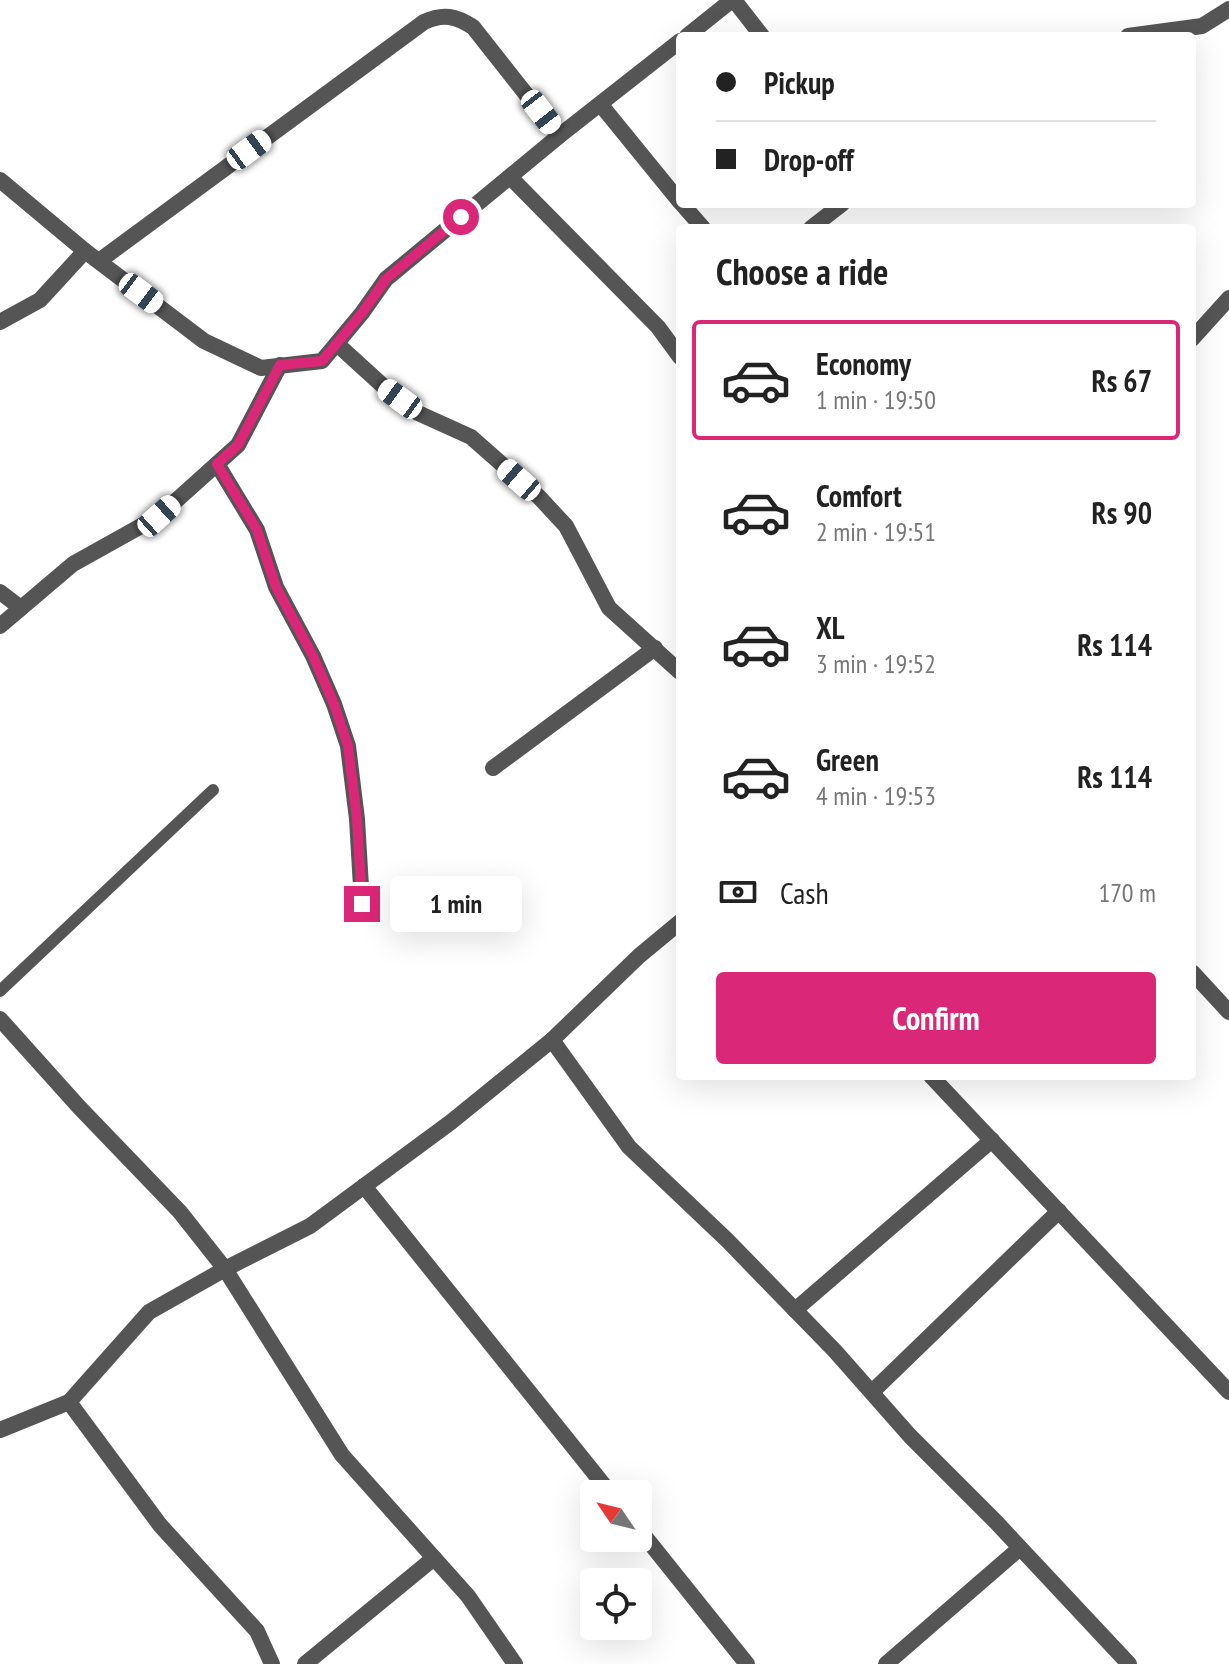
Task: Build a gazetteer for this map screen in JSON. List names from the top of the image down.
{
  "north": "top left",
  "page": {
    "banner": ["Pickup", "Drop-off"],
    "heading": "Choose a ride",
    "list": [
      {
        "name": "Economy",
        "note": "1 min · 19:50",
        "value": "Rs 67"
      },
      {
        "name": "Comfort",
        "note": "2 min · 19:51",
        "value": "Rs 90"
      },
      {
        "name": "XL",
        "note": "3 min · 19:52",
        "value": "Rs 114"
      },
      {
        "name": "Green",
        "note": "4 min · 19:53",
        "value": "Rs 114"
      }
    ],
    "pay": ["Cash", "170 m"],
    "bubble": "1 min",
    "buttons": "Confirm"
  }
}
